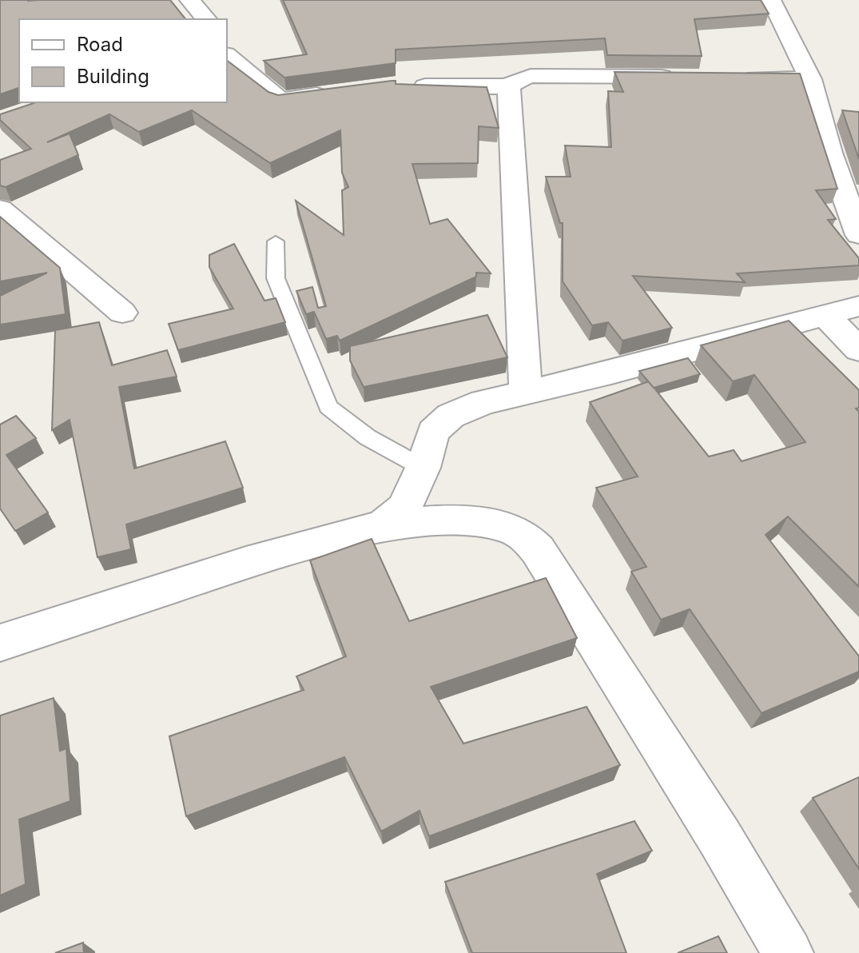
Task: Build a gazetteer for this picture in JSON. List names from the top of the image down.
{
  "legend": ["Road", "Building"]
}
